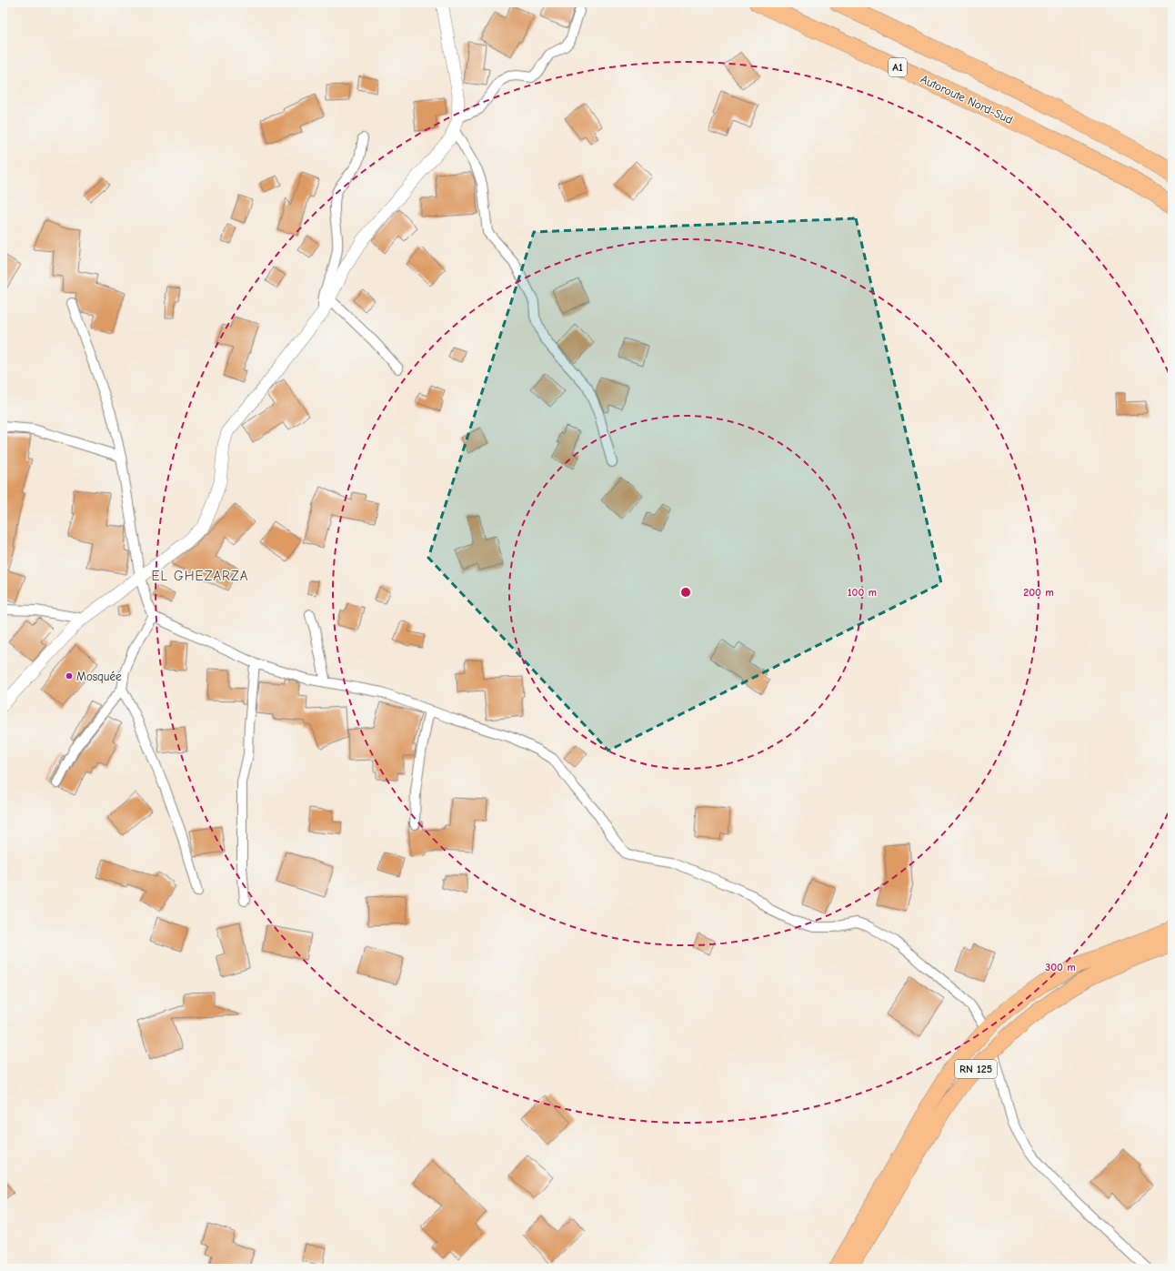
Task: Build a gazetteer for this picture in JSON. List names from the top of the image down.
{
  "streets": {
    "highway": ["A1", "Autoroute Nord-Sud", "RN 125"]
  },
  "districts": ["EL GHEZARZA"],
  "places": ["Mosquée"],
  "rings": ["100 m", "200 m", "300 m"]
}
